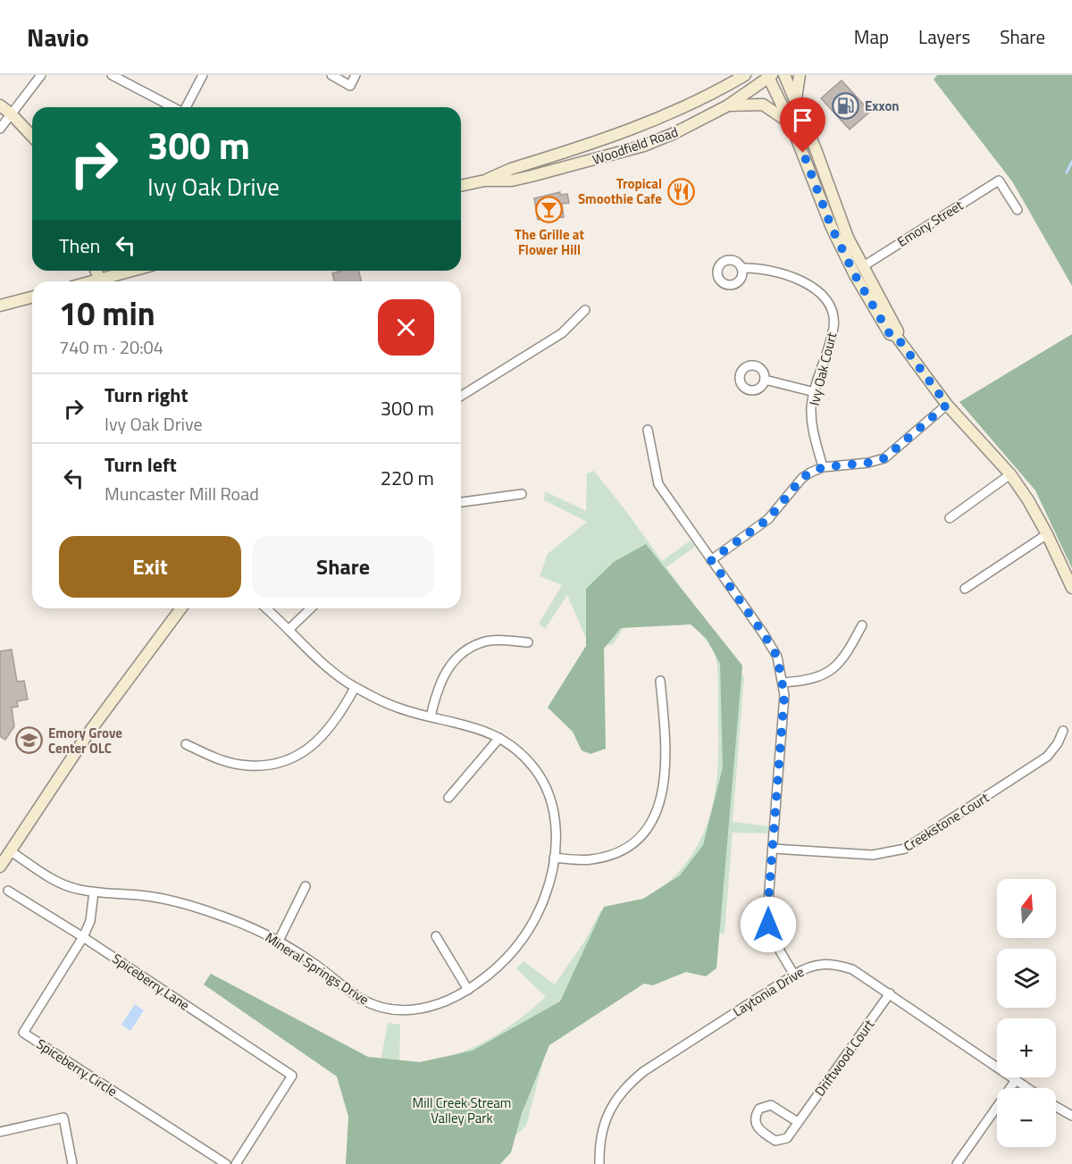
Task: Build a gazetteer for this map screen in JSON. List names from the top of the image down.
{
  "streets": {
    "main road": ["Woodfield Road"],
    "street": [
      "Emory Street",
      "Ivy Oak Court",
      "Creekstone Court",
      "Mineral Springs Drive",
      "Spiceberry Lane",
      "Laytonia Drive",
      "Driftwood Court",
      "Spiceberry Circle"
    ]
  },
  "crossings": [
    ["Spiceberry Lane", "Spiceberry Circle"],
    ["Laytonia Drive", "Driftwood Court"]
  ],
  "parks": ["Mill Creek Stream Valley Park"],
  "places": {
    "fuel station": ["Exxon"],
    "restaurant": ["Tropical Smoothie Cafe"],
    "bar": ["The Grille at Flower Hill"],
    "school or university": ["Emory Grove Center OLC"]
  },
  "north": "top",
  "page": {
    "header": "Navio",
    "nav": ["Map", "Layers", "Share"],
    "turn": ["300 m", "Ivy Oak Drive"],
    "then": "Then",
    "heading": ["10 min", "740 m · 20:04"],
    "list": [
      {
        "name": "Turn right",
        "note": "Ivy Oak Drive",
        "value": "300 m"
      },
      {
        "name": "Turn left",
        "note": "Muncaster Mill Road",
        "value": "220 m"
      }
    ],
    "buttons": ["Exit", "Share"],
    "map_buttons": ["+", "−"]
  }
}
